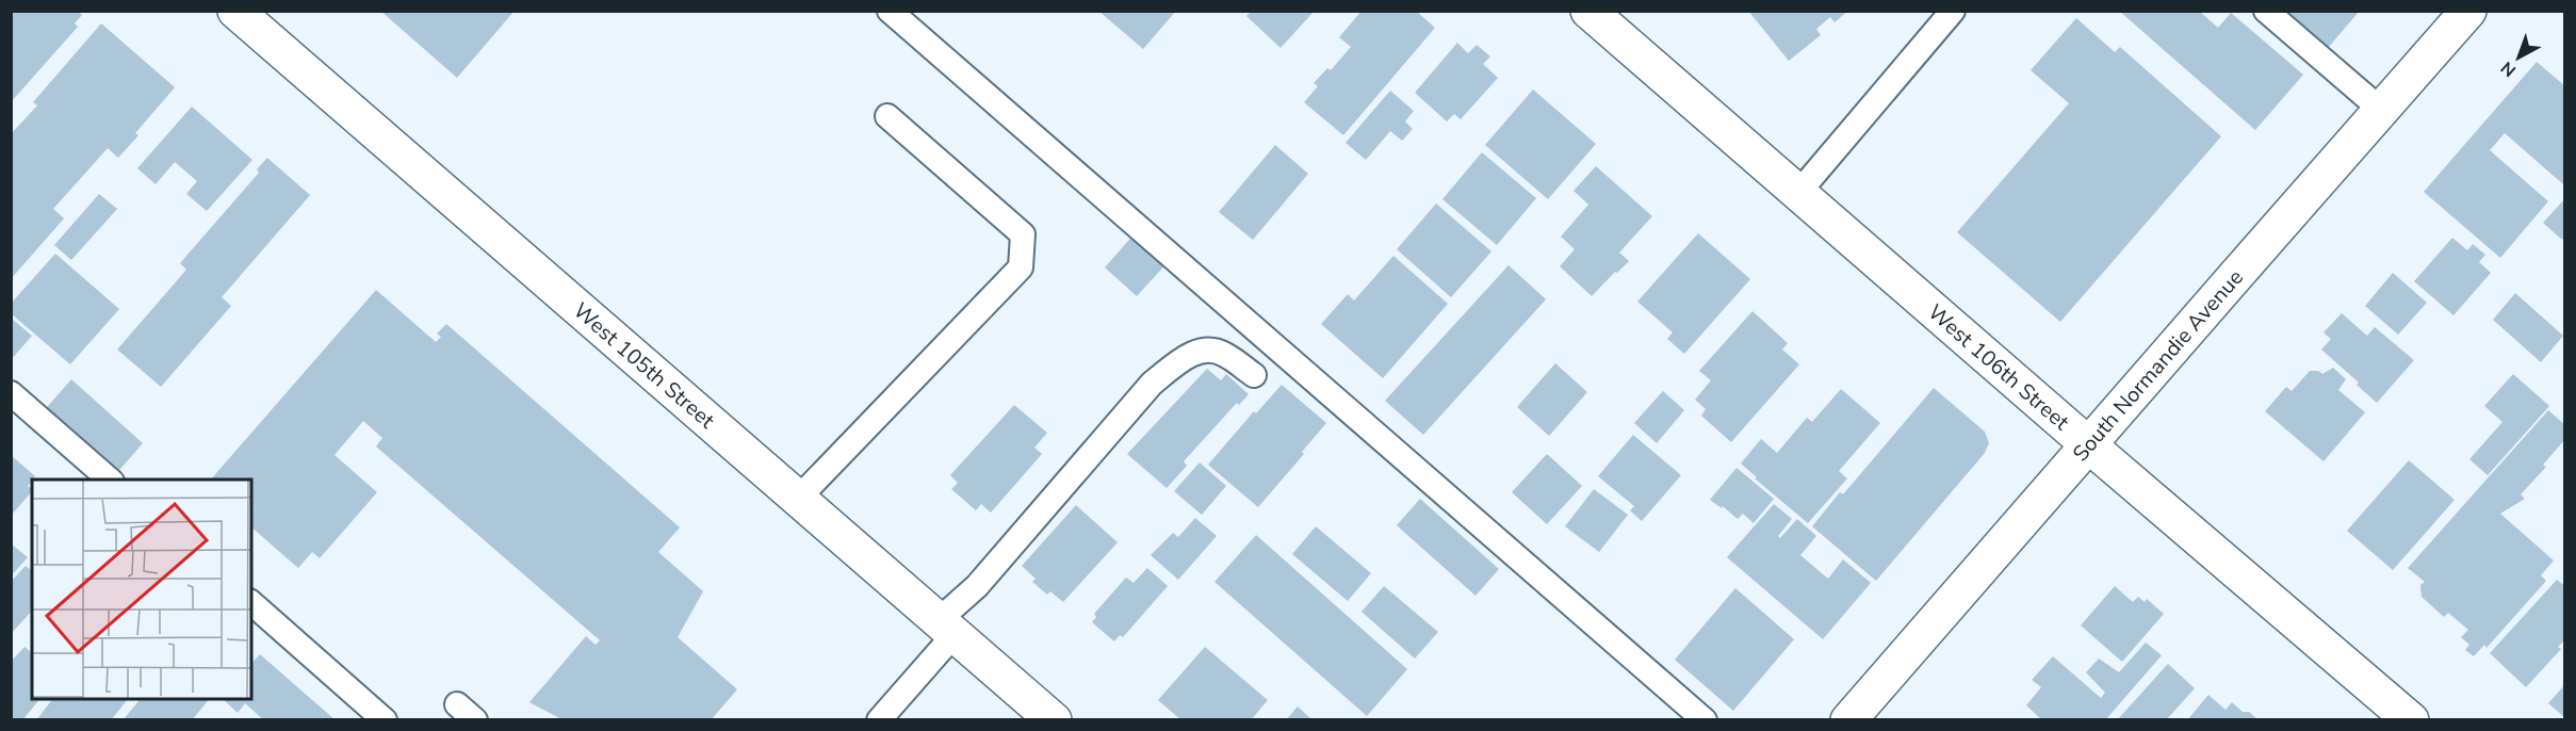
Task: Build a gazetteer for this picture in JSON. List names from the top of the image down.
{
  "streets": {
    "street": ["West 105th Street", "South Normandie Avenue", "West 106th Street"]
  },
  "crossings": [
    ["South Normandie Avenue", "West 106th Street"]
  ],
  "north": "bottom left"
}
